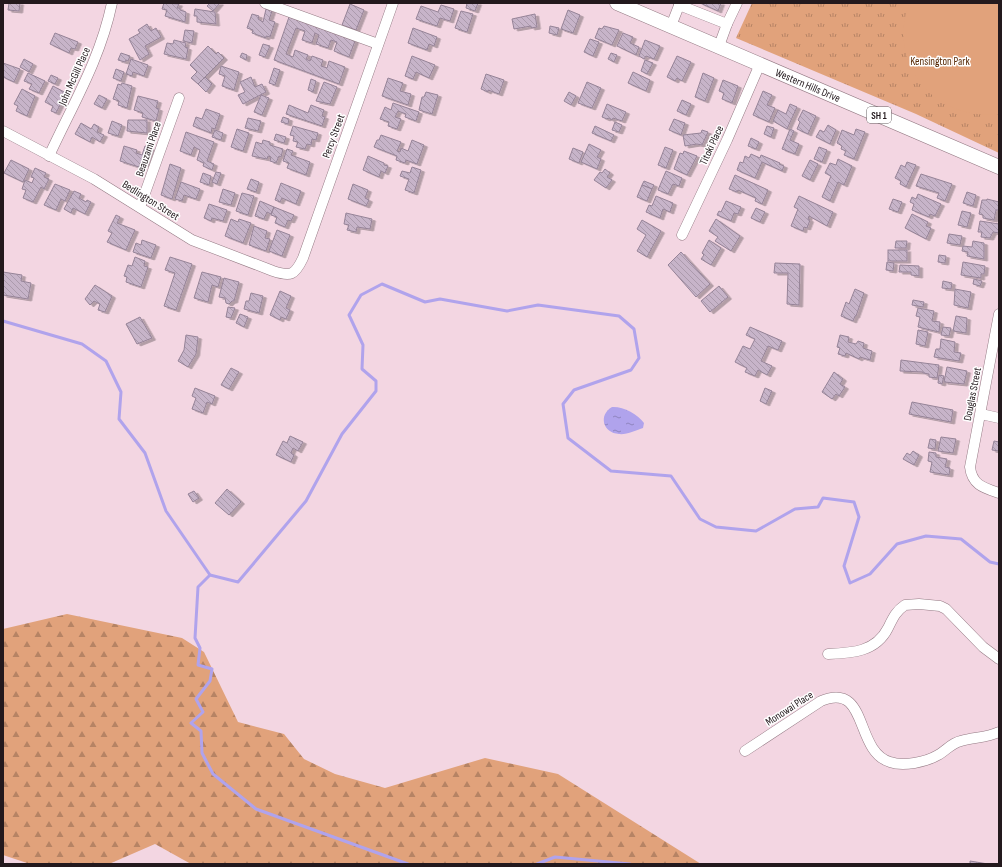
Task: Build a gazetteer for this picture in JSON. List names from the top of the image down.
{
  "streets": {
    "highway": ["Western Hills Drive", "SH 1"],
    "street": [
      "John McGill Place",
      "Percy Street",
      "Titoki Place",
      "Beauzami Place",
      "Bedlington Street",
      "Douglas Street",
      "Monowai Place"
    ]
  },
  "crossings": [
    ["John McGill Place", "Bedlington Street"],
    ["Western Hills Drive", "Titoki Place"],
    ["Percy Street", "Bedlington Street"],
    ["Beauzami Place", "Bedlington Street"]
  ],
  "parks": ["Kensington Park"]
}
